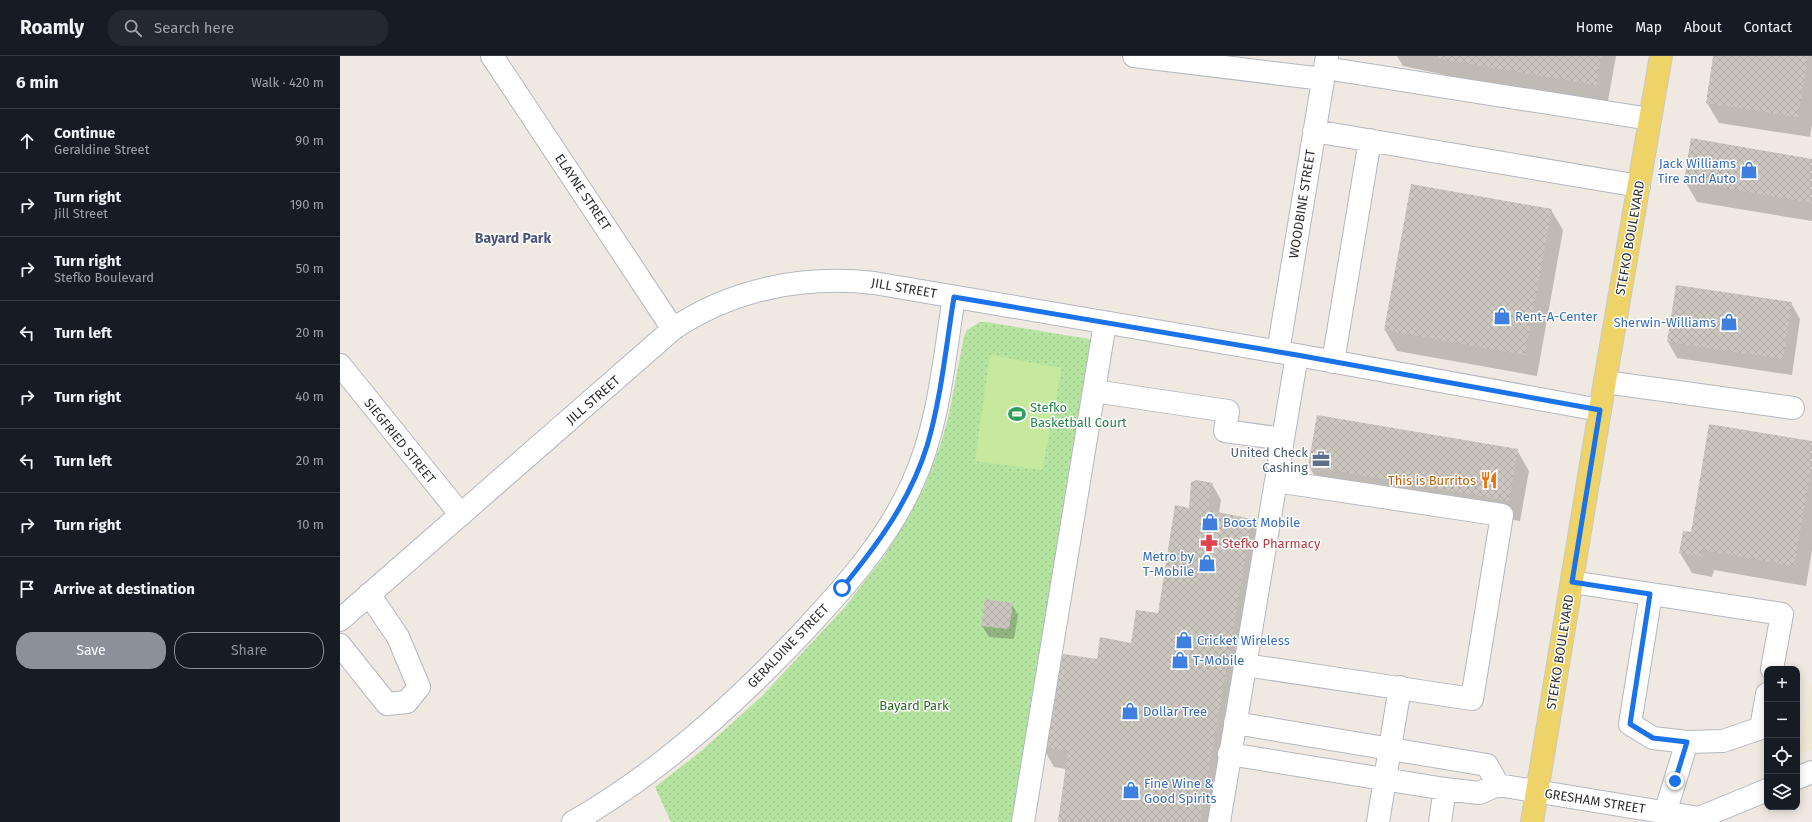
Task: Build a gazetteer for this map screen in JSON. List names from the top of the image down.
{
  "streets": {
    "main road": ["STEFKO BOULEVARD"],
    "street": [
      "ELAYNE STREET",
      "WOODBINE STREET",
      "JILL STREET",
      "SIEGFRIED STREET",
      "GERALDINE STREET",
      "GRESHAM STREET"
    ]
  },
  "crossings": [
    ["ELAYNE STREET", "JILL STREET"],
    ["WOODBINE STREET", "JILL STREET"],
    ["STEFKO BOULEVARD", "JILL STREET"],
    ["STEFKO BOULEVARD", "GRESHAM STREET"],
    ["JILL STREET", "SIEGFRIED STREET"],
    ["JILL STREET", "GERALDINE STREET"]
  ],
  "districts": ["Bayard Park"],
  "parks": ["Bayard Park"],
  "places": {
    "shop": [
      "Jack Williams Tire and Auto",
      "Rent-A-Center",
      "Sherwin-Williams",
      "Boost Mobile",
      "Metro by T-Mobile",
      "Cricket Wireless",
      "T-Mobile",
      "Dollar Tree",
      "Fine Wine & Good Spirits"
    ],
    "sports": ["Stefko Basketball Court"],
    "office": ["United Check Cashing"],
    "restaurant": ["This is Burritos"],
    "pharmacy": ["Stefko Pharmacy"]
  },
  "page": {
    "header": "Roamly",
    "search": "Search here",
    "nav": [
      "Home",
      "Map",
      "About",
      "Contact"
    ],
    "heading": ["6 min", "Walk · 420 m"],
    "list": [
      ["Continue", "Geraldine Street", "90 m"],
      ["Turn right", "Jill Street", "190 m"],
      ["Turn right", "Stefko Boulevard", "50 m"],
      ["Turn left", "20 m"],
      ["Turn right", "40 m"],
      ["Turn left", "20 m"],
      ["Turn right", "10 m"],
      "Arrive at destination"
    ],
    "buttons": ["Save", "Share"],
    "map_buttons": ["+", "−"]
  }
}
